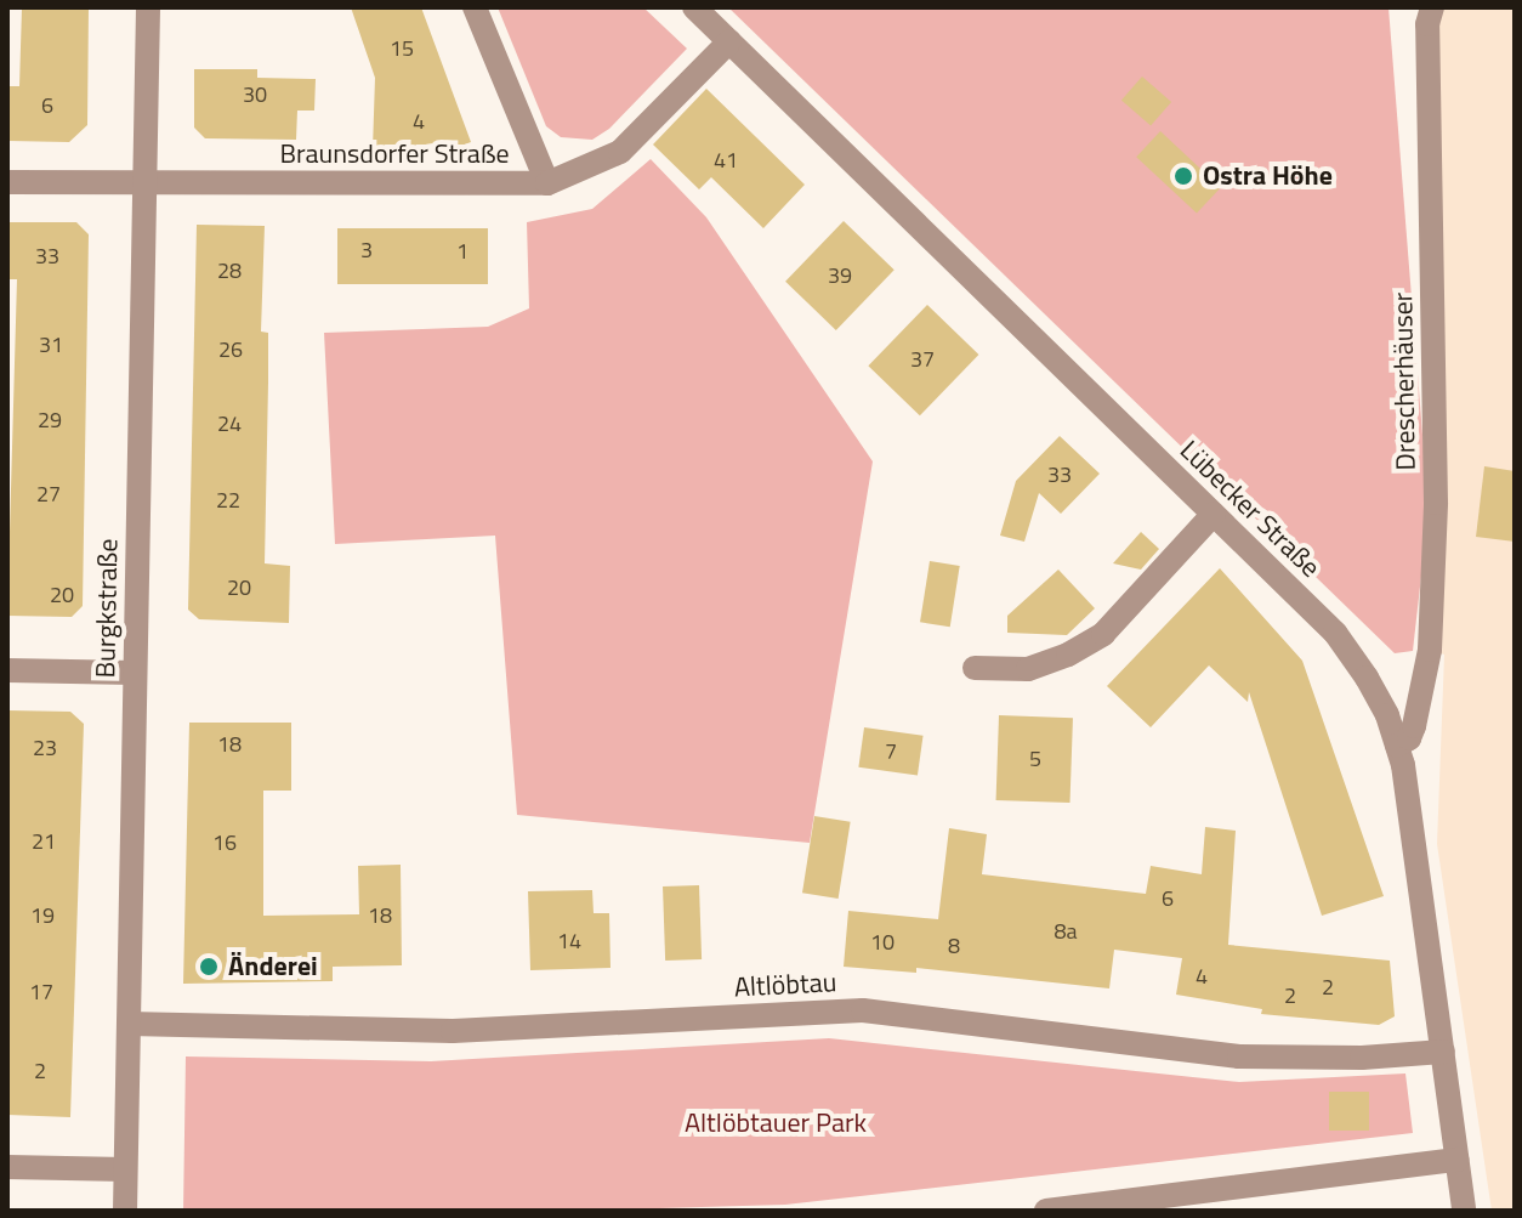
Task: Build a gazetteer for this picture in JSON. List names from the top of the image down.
{
  "streets": {
    "street": [
      "Braunsdorfer Straße",
      "Drescherhäuser",
      "Lübecker Straße",
      "Burgkstraße",
      "Altlöbtau"
    ]
  },
  "crossings": [
    ["Braunsdorfer Straße", "Lübecker Straße"],
    ["Braunsdorfer Straße", "Burgkstraße"],
    ["Drescherhäuser", "Lübecker Straße"],
    ["Lübecker Straße", "Altlöbtau"],
    ["Burgkstraße", "Altlöbtau"]
  ],
  "parks": ["Altlöbtauer Park"],
  "places": ["Ostra Höhe", "Änderei"],
  "house_numbers": [
    "15",
    "30",
    "6",
    "4",
    "41",
    "3",
    "1",
    "33",
    "28",
    "39",
    "31",
    "26",
    "37",
    "29",
    "24",
    "33",
    "27",
    "22",
    "20",
    "20",
    "18",
    "23",
    "7",
    "5",
    "21",
    "16",
    "6",
    "19",
    "18",
    "8a",
    "14",
    "10",
    "8",
    "4",
    "2",
    "17",
    "2",
    "2"
  ]
}
